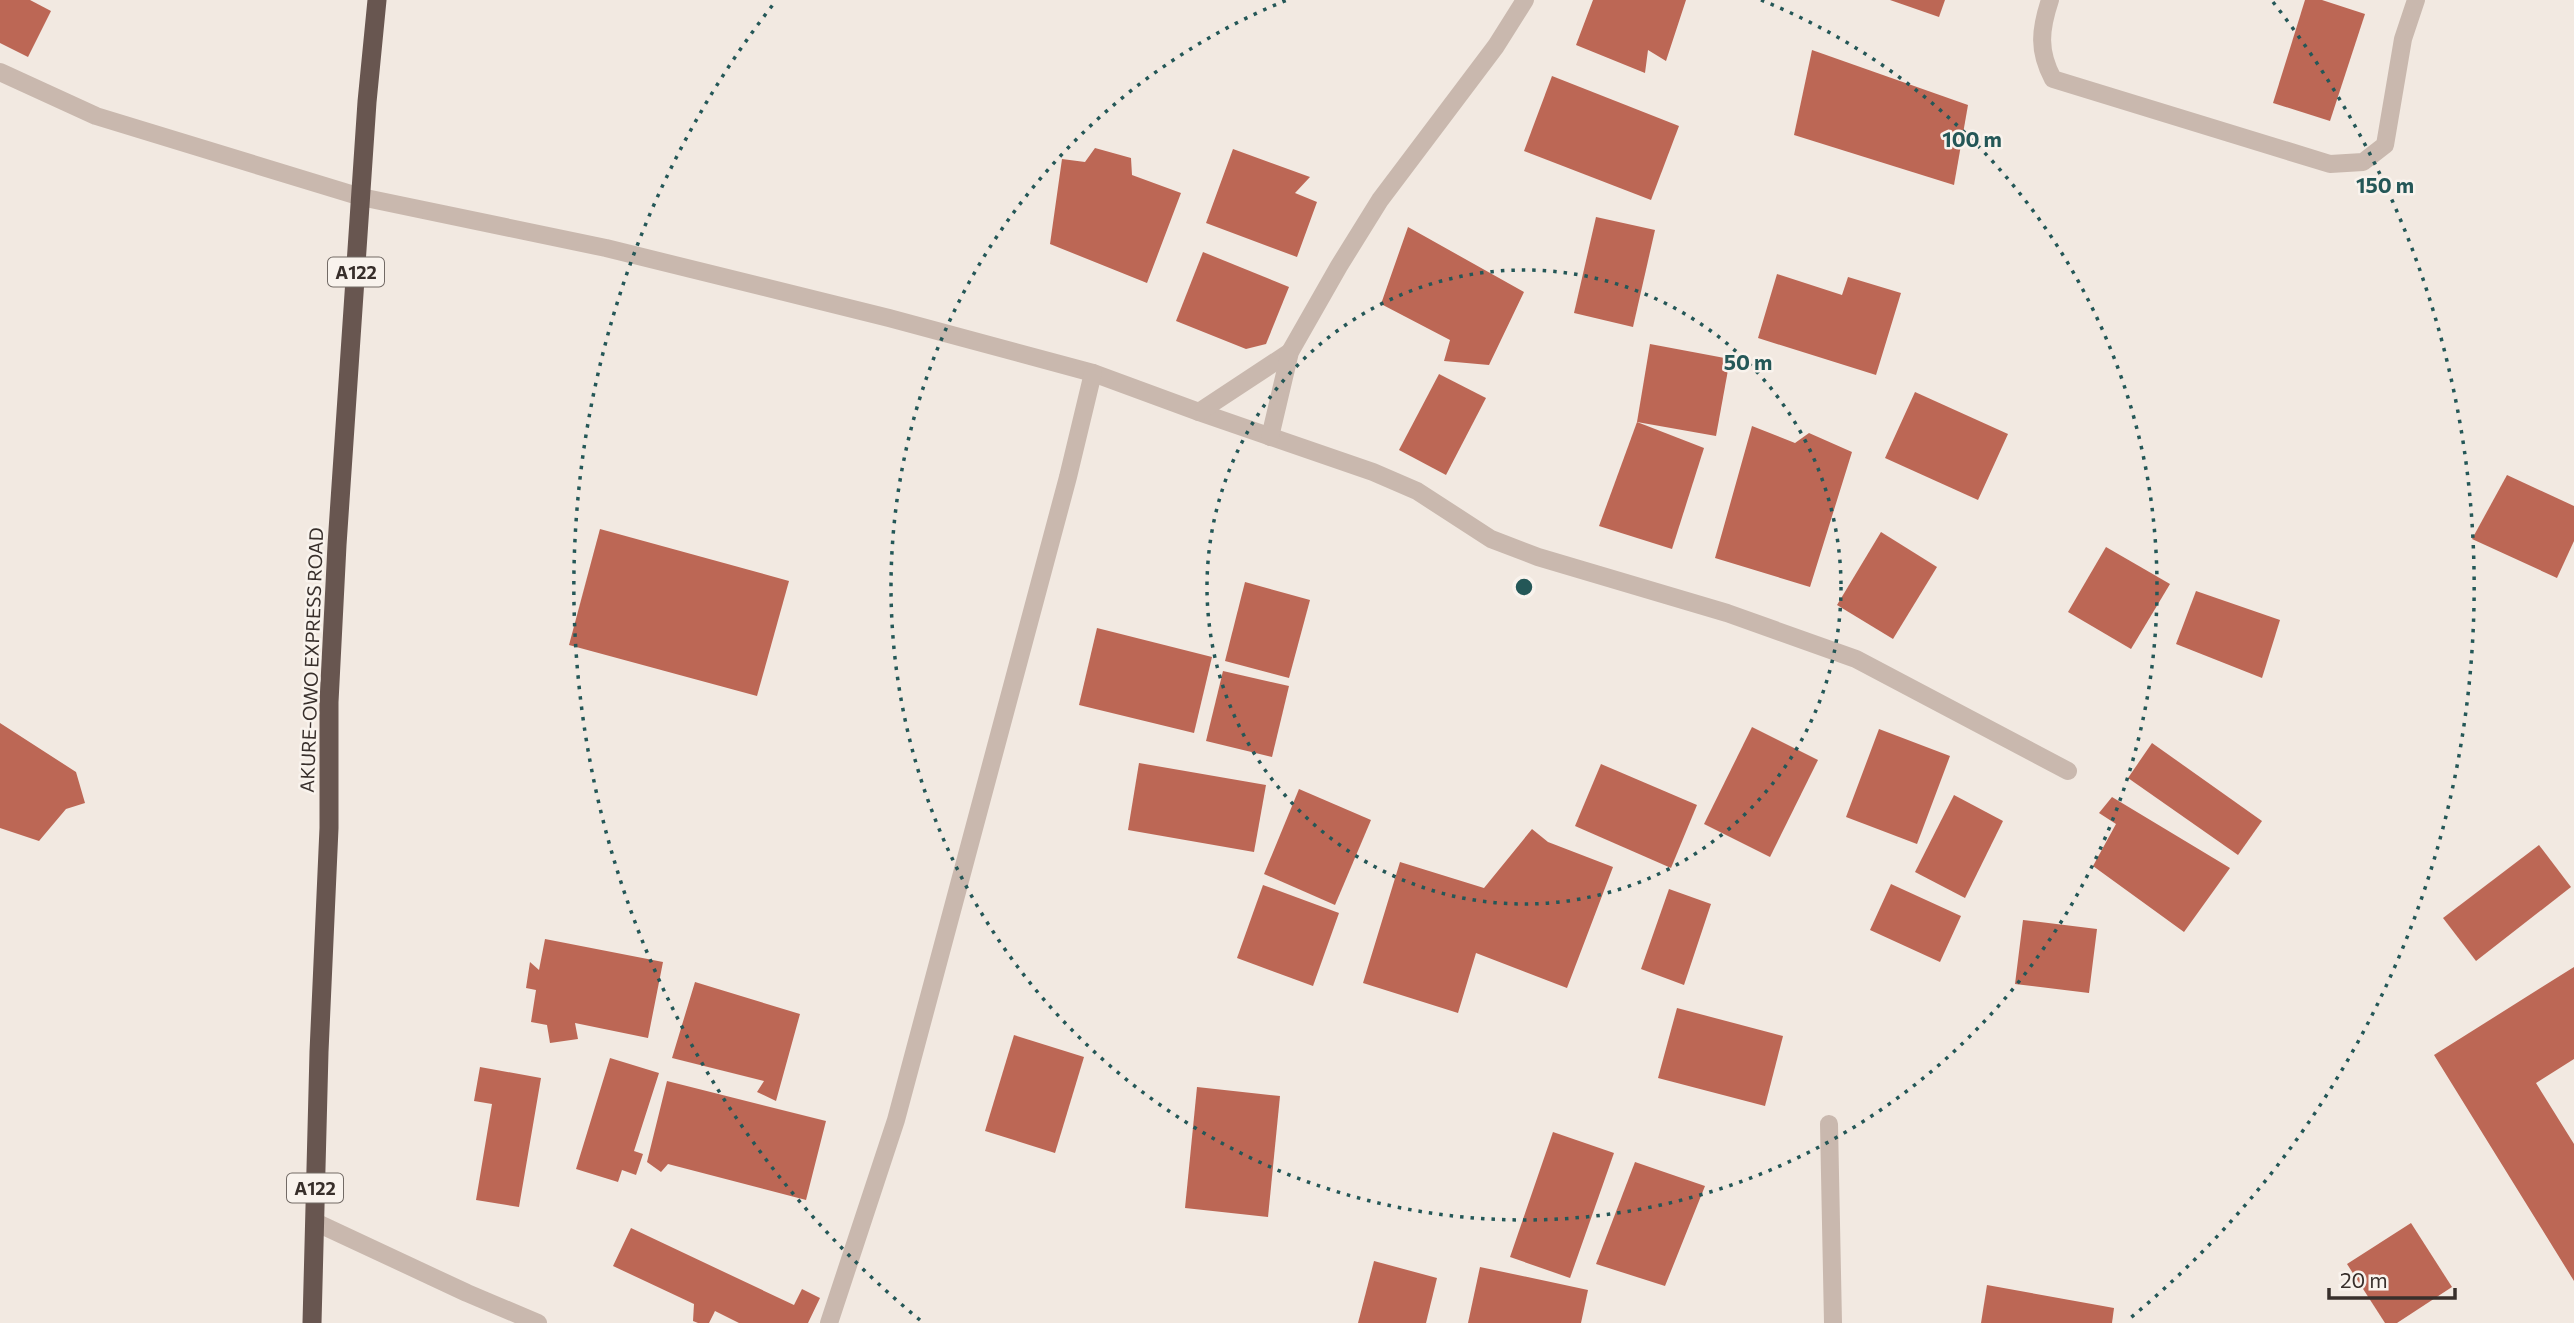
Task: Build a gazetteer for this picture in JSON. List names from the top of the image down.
{
  "streets": {
    "highway": ["A122", "AKURE-OWO EXPRESS ROAD"]
  },
  "scale_bar": "20 m",
  "rings": ["100 m", "150 m", "50 m"]
}
